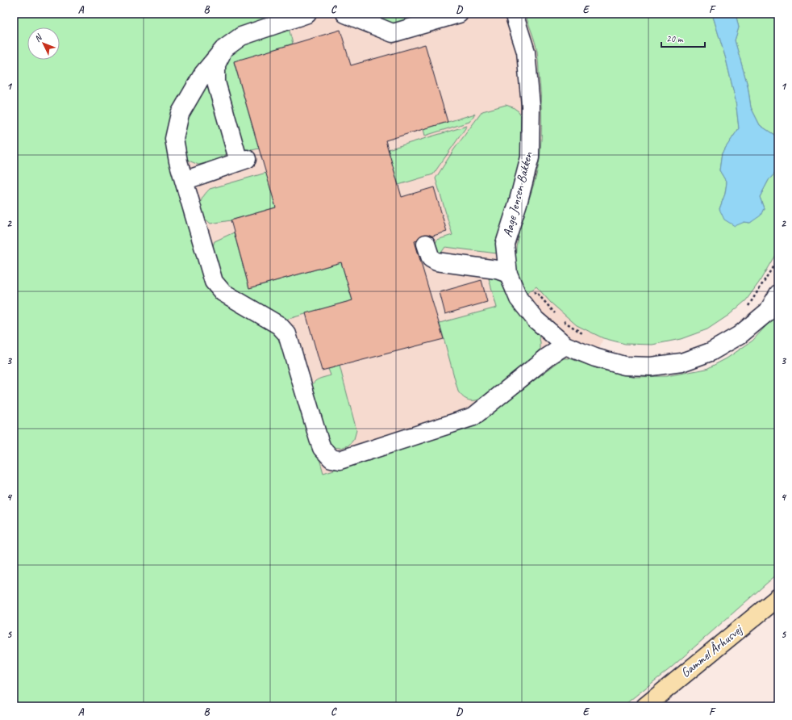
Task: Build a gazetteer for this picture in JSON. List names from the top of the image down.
{
  "streets": {
    "main road": ["Gammel Århusvej"],
    "lane": ["Aage Jensen Bakken"]
  },
  "scale_bar": "20 m",
  "north": "top left",
  "grid": {
    "columns": [
      "A",
      "B",
      "C",
      "D",
      "E",
      "F"
    ],
    "rows": [
      "1",
      "2",
      "3",
      "4",
      "5"
    ]
  }
}
